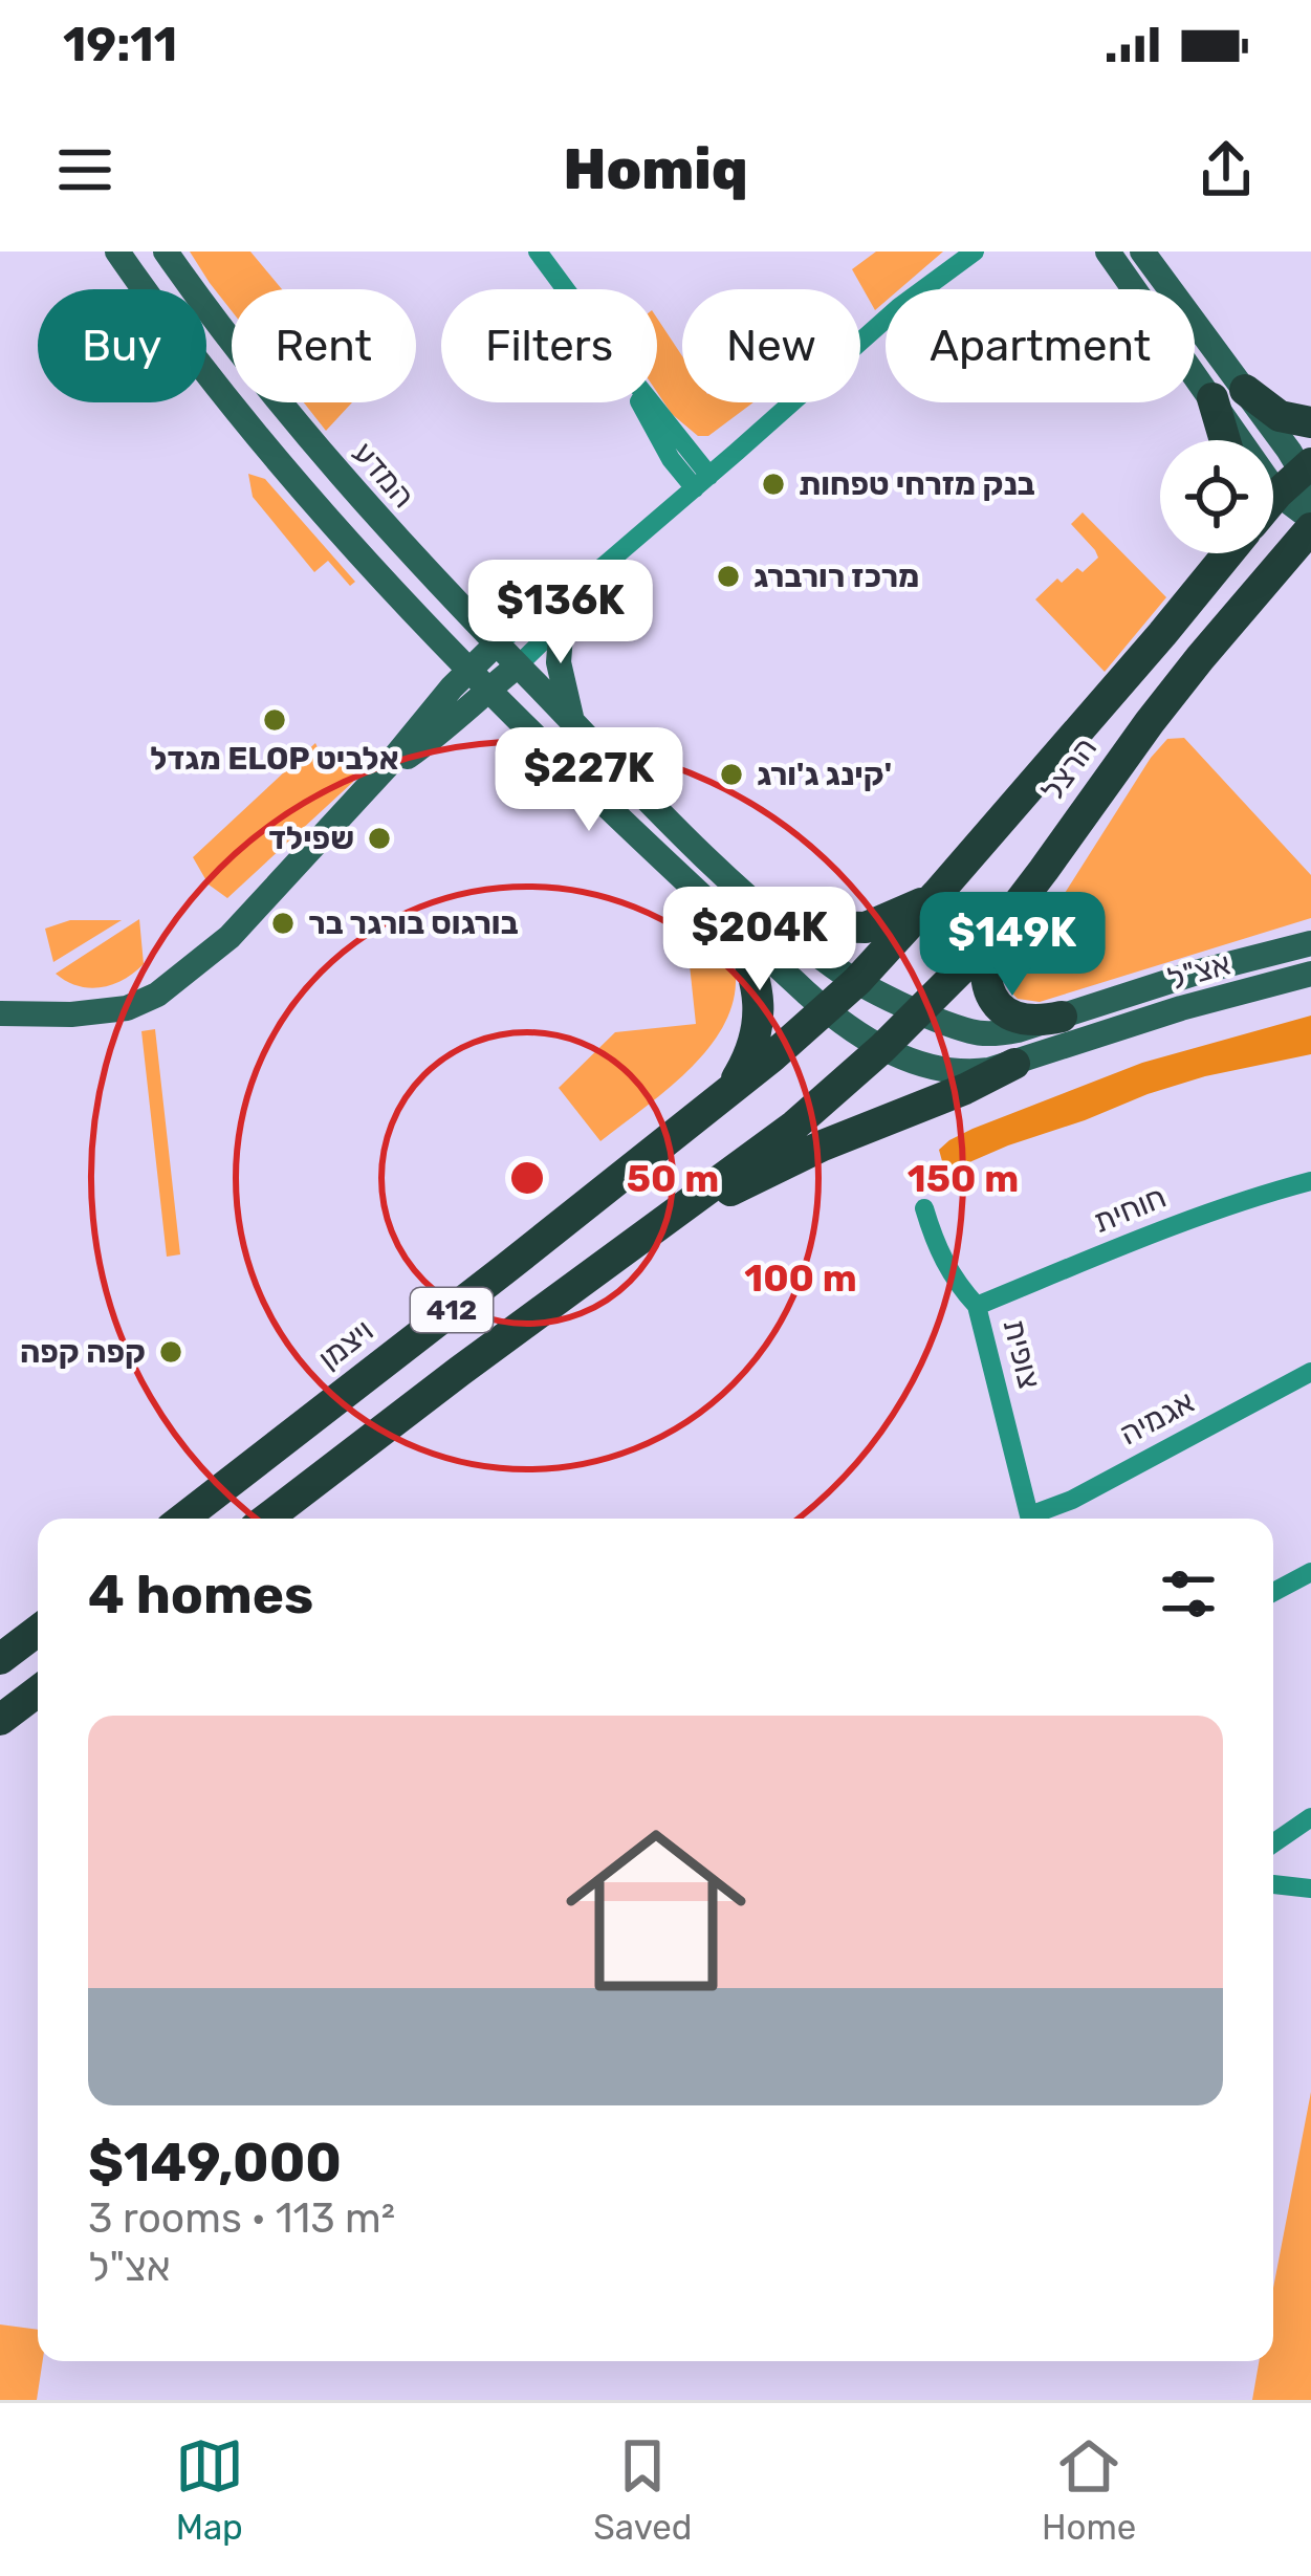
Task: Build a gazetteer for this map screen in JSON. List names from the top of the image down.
{
  "streets": {
    "main road": [
      "המדע",
      "הרצל",
      "אצ\"ל",
      "412",
      "ויצמן"
    ],
    "street": ["חוחית", "צופית", "אגמיה"]
  },
  "crossings": [
    ["המדע", "הרצל"],
    ["המדע", "אצ\"ל"],
    ["המדע", "ויצמן"],
    ["הרצל", "אצ\"ל"],
    ["הרצל", "412"],
    ["הרצל", "ויצמן"],
    ["אצ\"ל", "412"],
    ["אצ\"ל", "ויצמן"],
    ["חוחית", "צופית"]
  ],
  "places": [
    "בנק מזרחי טפחות",
    "מרכז רורברג",
    "מגדל ELOP אלביט",
    "קינג ג'ורג'",
    "שפילד",
    "בורגוס בורגר בר",
    "קפה קפה"
  ],
  "page": {
    "status": "19:11",
    "header": "Homiq",
    "chip": [
      "Buy",
      "Rent",
      "Filters",
      "New",
      "Apartment"
    ],
    "price": [
      "$136K",
      "$227K",
      "$204K",
      "$149K"
    ],
    "heading": "4 homes",
    "list": [
      {
        "name": "$149,000",
        "note": "3 rooms · 113 m² · אצ\"ל"
      }
    ],
    "tabs": ["Map", "Saved", "Home"]
  },
  "rings": ["50 m", "150 m", "100 m"]
}
